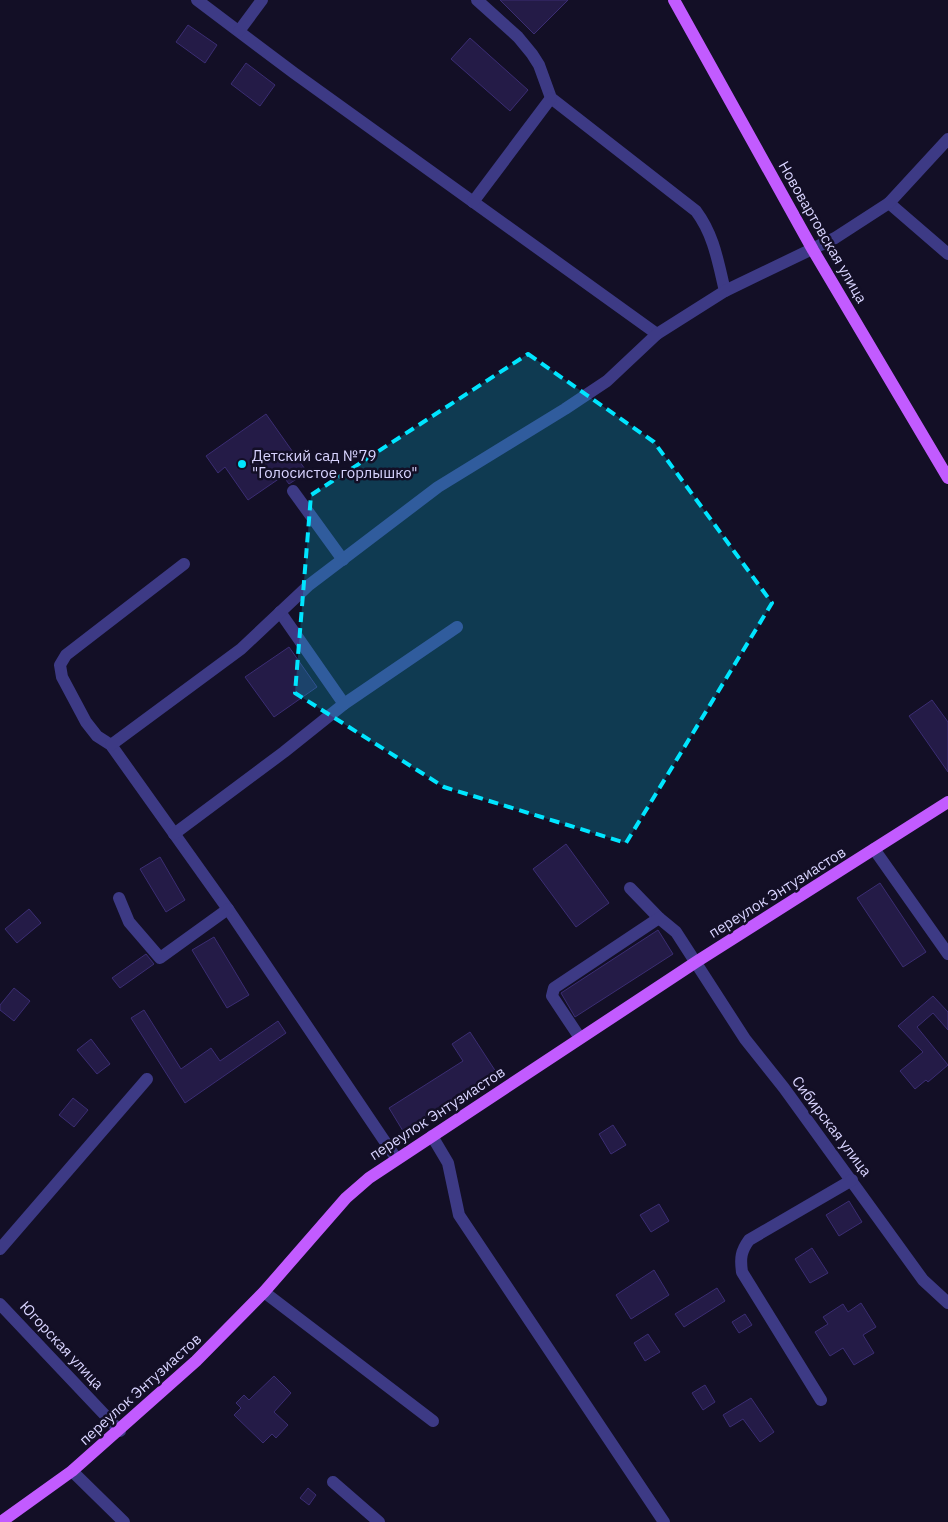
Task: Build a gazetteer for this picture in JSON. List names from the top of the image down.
{
  "streets": {
    "main road": ["Нововартовская улица", "переулок Энтузиастов"],
    "street": ["Сибирская улица", "Югорская улица"]
  },
  "crossings": [
    ["переулок Энтузиастов", "Сибирская улица"],
    ["переулок Энтузиастов", "Югорская улица"]
  ],
  "places": ["Детский сад №79 \"Голосистое горлышко\""]
}
